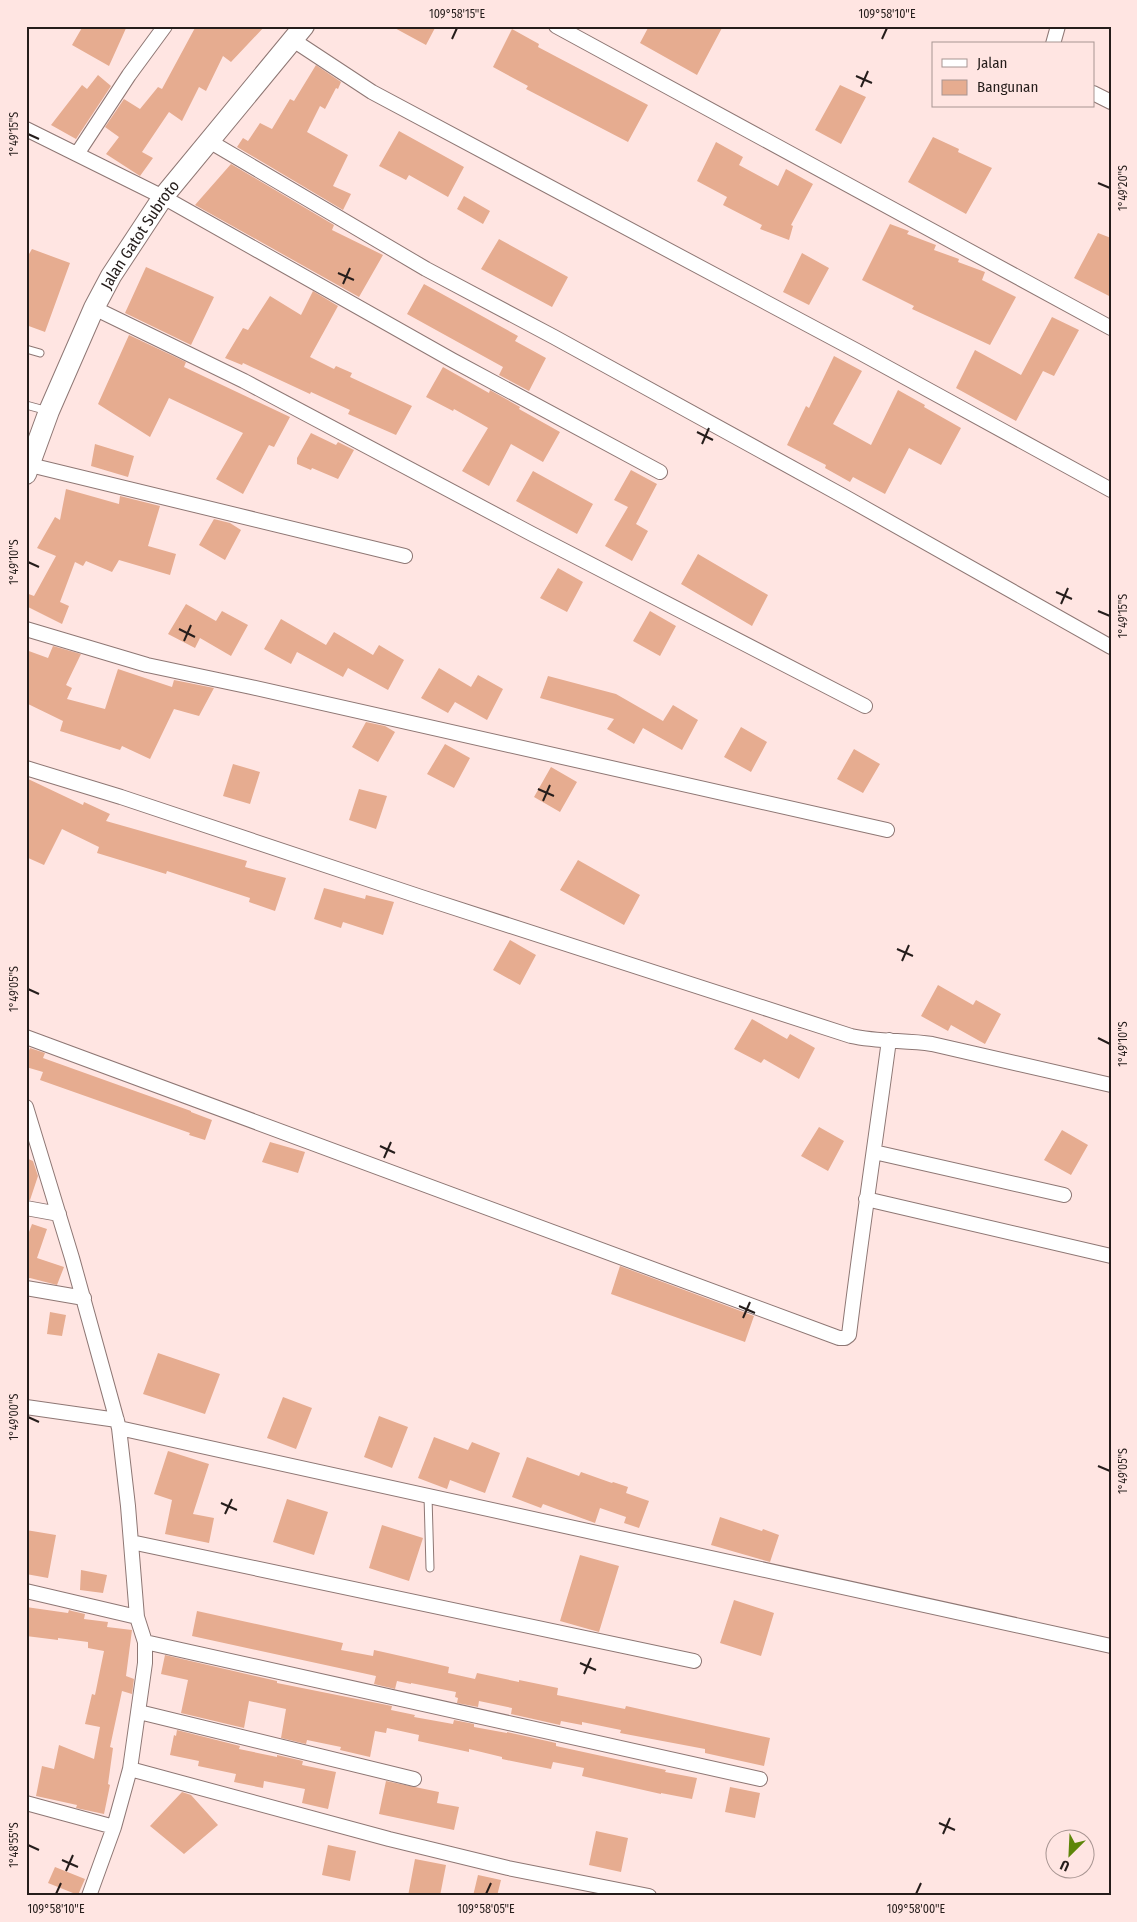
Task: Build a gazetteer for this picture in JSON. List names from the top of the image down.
{
  "streets": {
    "street": ["Jalan Gatot Subroto"]
  },
  "legend": ["Jalan", "Bangunan"],
  "north": "bottom left",
  "coordinates": [
    "109°58'15\"E",
    "109°58'10\"E",
    "1°49'15\"S",
    "1°49'20\"S",
    "1°49'10\"S",
    "1°49'05\"S",
    "1°49'00\"S",
    "1°48'55\"S",
    "109°58'05\"E",
    "109°58'00\"E"
  ]
}
